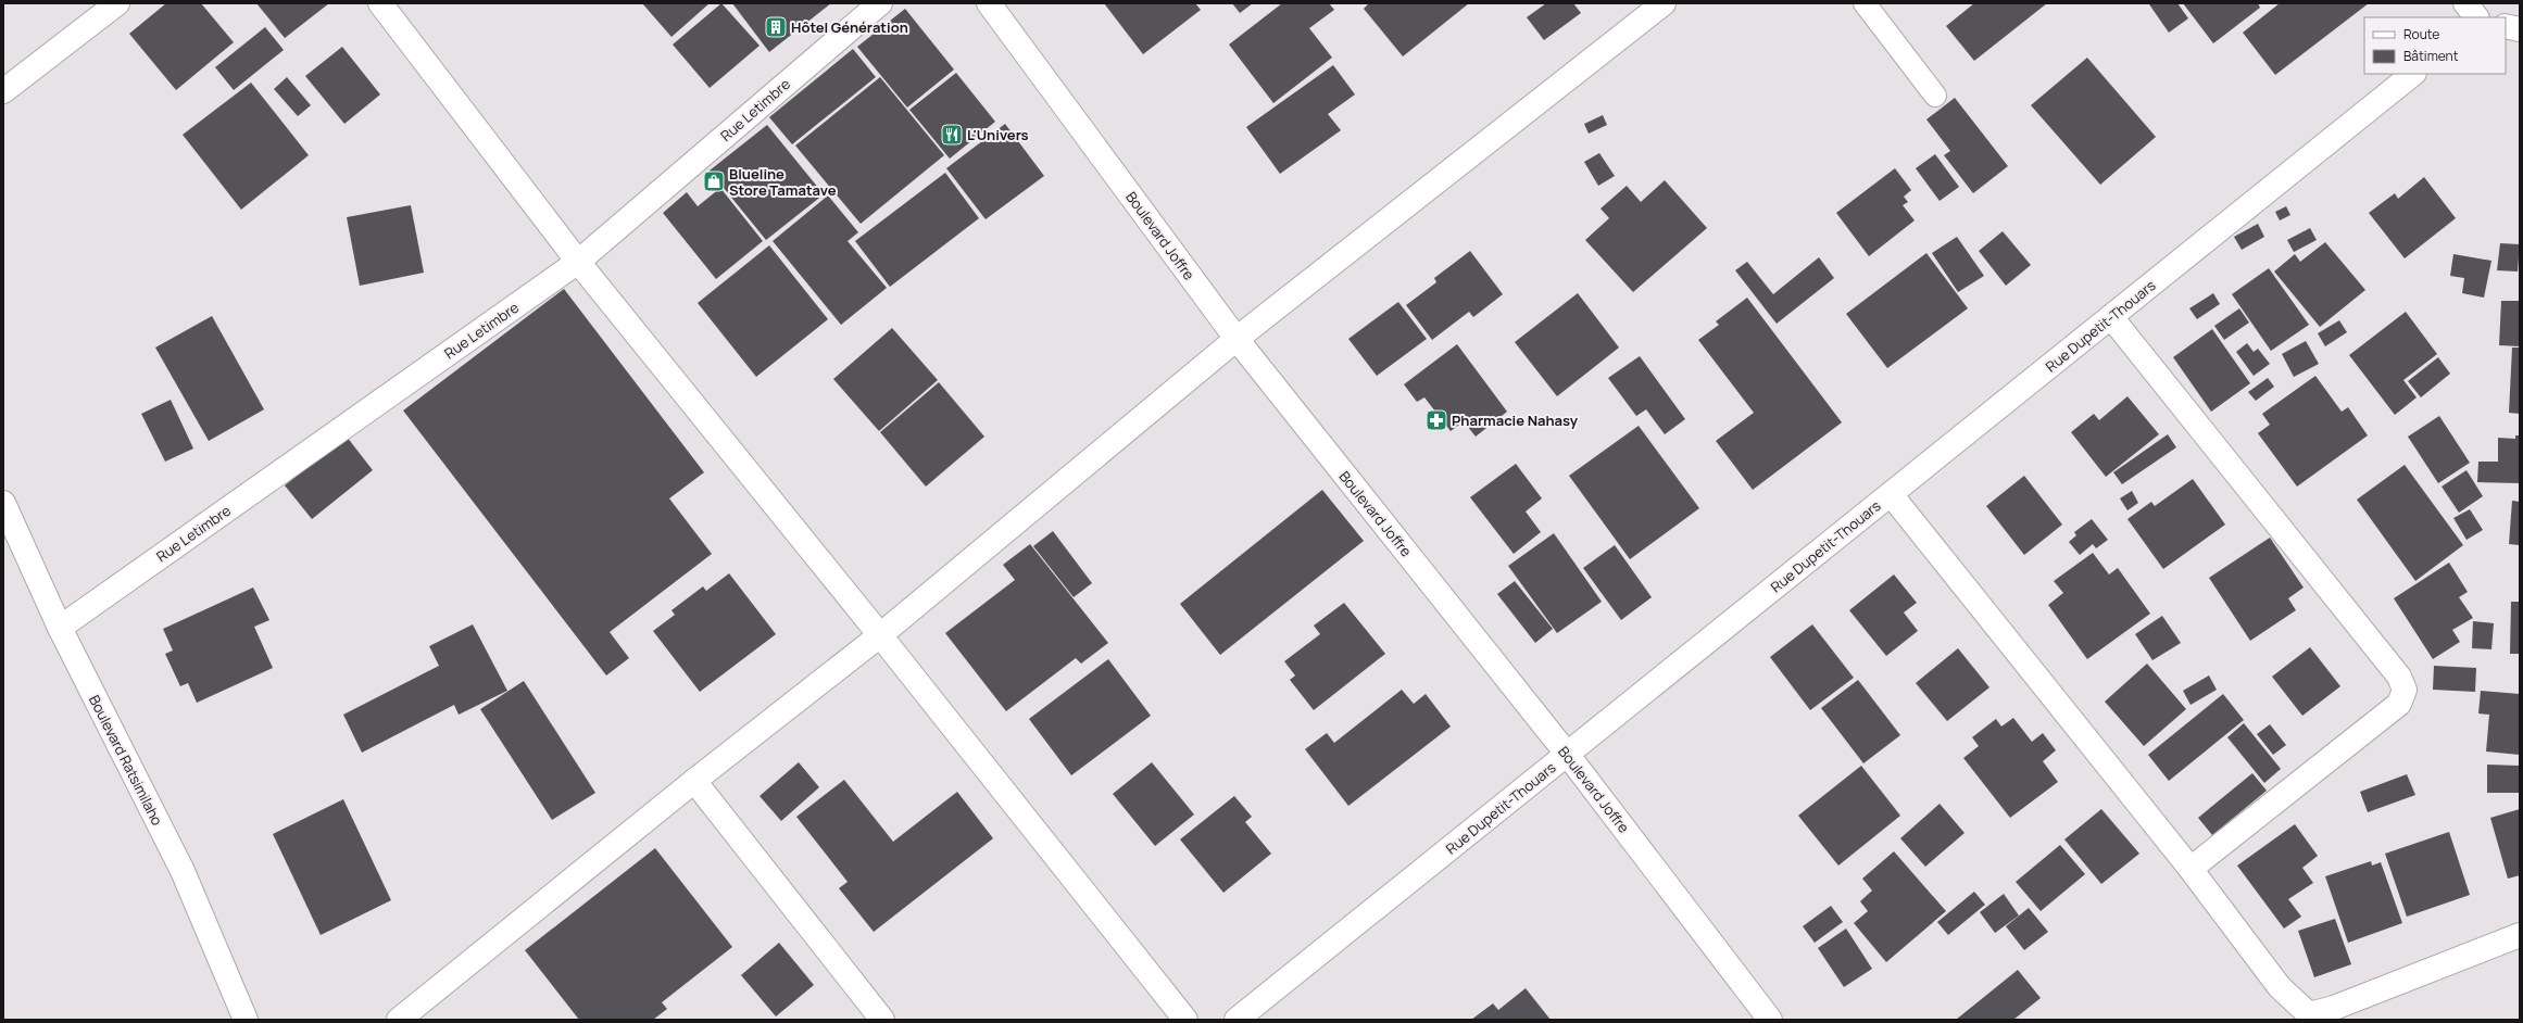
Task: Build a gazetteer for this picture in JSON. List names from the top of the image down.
{
  "streets": {
    "street": [
      "Rue Letimbre",
      "Boulevard Joffre",
      "Rue Dupetit-Thouars",
      "Boulevard Ratsimilaho"
    ]
  },
  "crossings": [
    ["Rue Letimbre", "Boulevard Ratsimilaho"],
    ["Boulevard Joffre", "Rue Dupetit-Thouars"]
  ],
  "places": {
    "building": ["Hôtel Génération"],
    "restaurant": ["L'Univers"],
    "shop": ["Blueline Store Tamatave"],
    "pharmacy": ["Pharmacie Nahasy"]
  },
  "legend": ["Route", "Bâtiment"]
}
